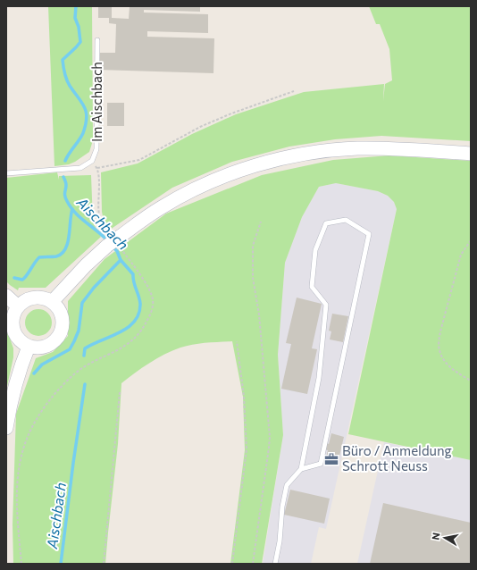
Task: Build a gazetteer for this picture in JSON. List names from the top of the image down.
{
  "streets": {
    "lane": ["Im Aischbach"]
  },
  "water": ["Aischbach"],
  "places": {
    "office": ["Büro / Anmeldung Schrott Neuss"]
  },
  "north": "left"
}
